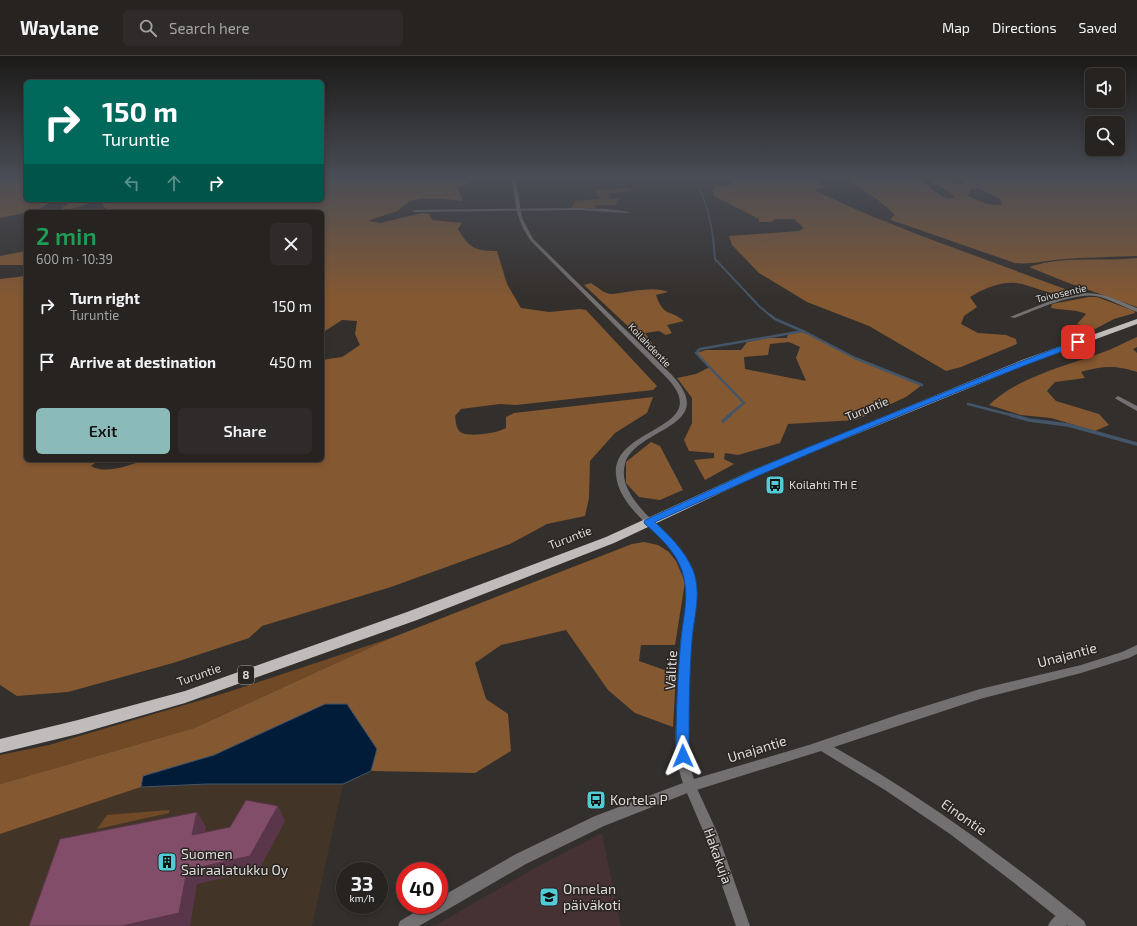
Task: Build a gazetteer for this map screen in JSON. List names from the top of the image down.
{
  "streets": {
    "highway": ["Turuntie", "8"],
    "street": [
      "Toivosentie",
      "Koilahdentie",
      "Unajantie",
      "Välitie",
      "Einontie",
      "Hakakuja"
    ]
  },
  "crossings": [
    ["Koilahdentie", "Turuntie"],
    ["Koilahdentie", "Välitie"],
    ["Turuntie", "Välitie"],
    ["Unajantie", "Välitie"],
    ["Unajantie", "Einontie"],
    ["Unajantie", "Hakakuja"],
    ["Välitie", "Hakakuja"]
  ],
  "places": {
    "bus stop": ["Koilahti TH E", "Kortela P"],
    "building": ["Suomen Sairaalatukku Oy"],
    "school or university": ["Onnelan päiväkoti"]
  },
  "page": {
    "header": "Waylane",
    "search": "Search here",
    "nav": ["Map", "Directions", "Saved"],
    "turn": ["150 m", "Turuntie"],
    "heading": ["2 min", "600 m · 10:39"],
    "list": [
      {
        "name": "Turn right",
        "note": "Turuntie",
        "value": "150 m"
      },
      {
        "name": "Arrive at destination",
        "value": "450 m"
      }
    ],
    "buttons": ["Exit", "Share"],
    "speed": "33 km/h",
    "limit": "40"
  }
}
